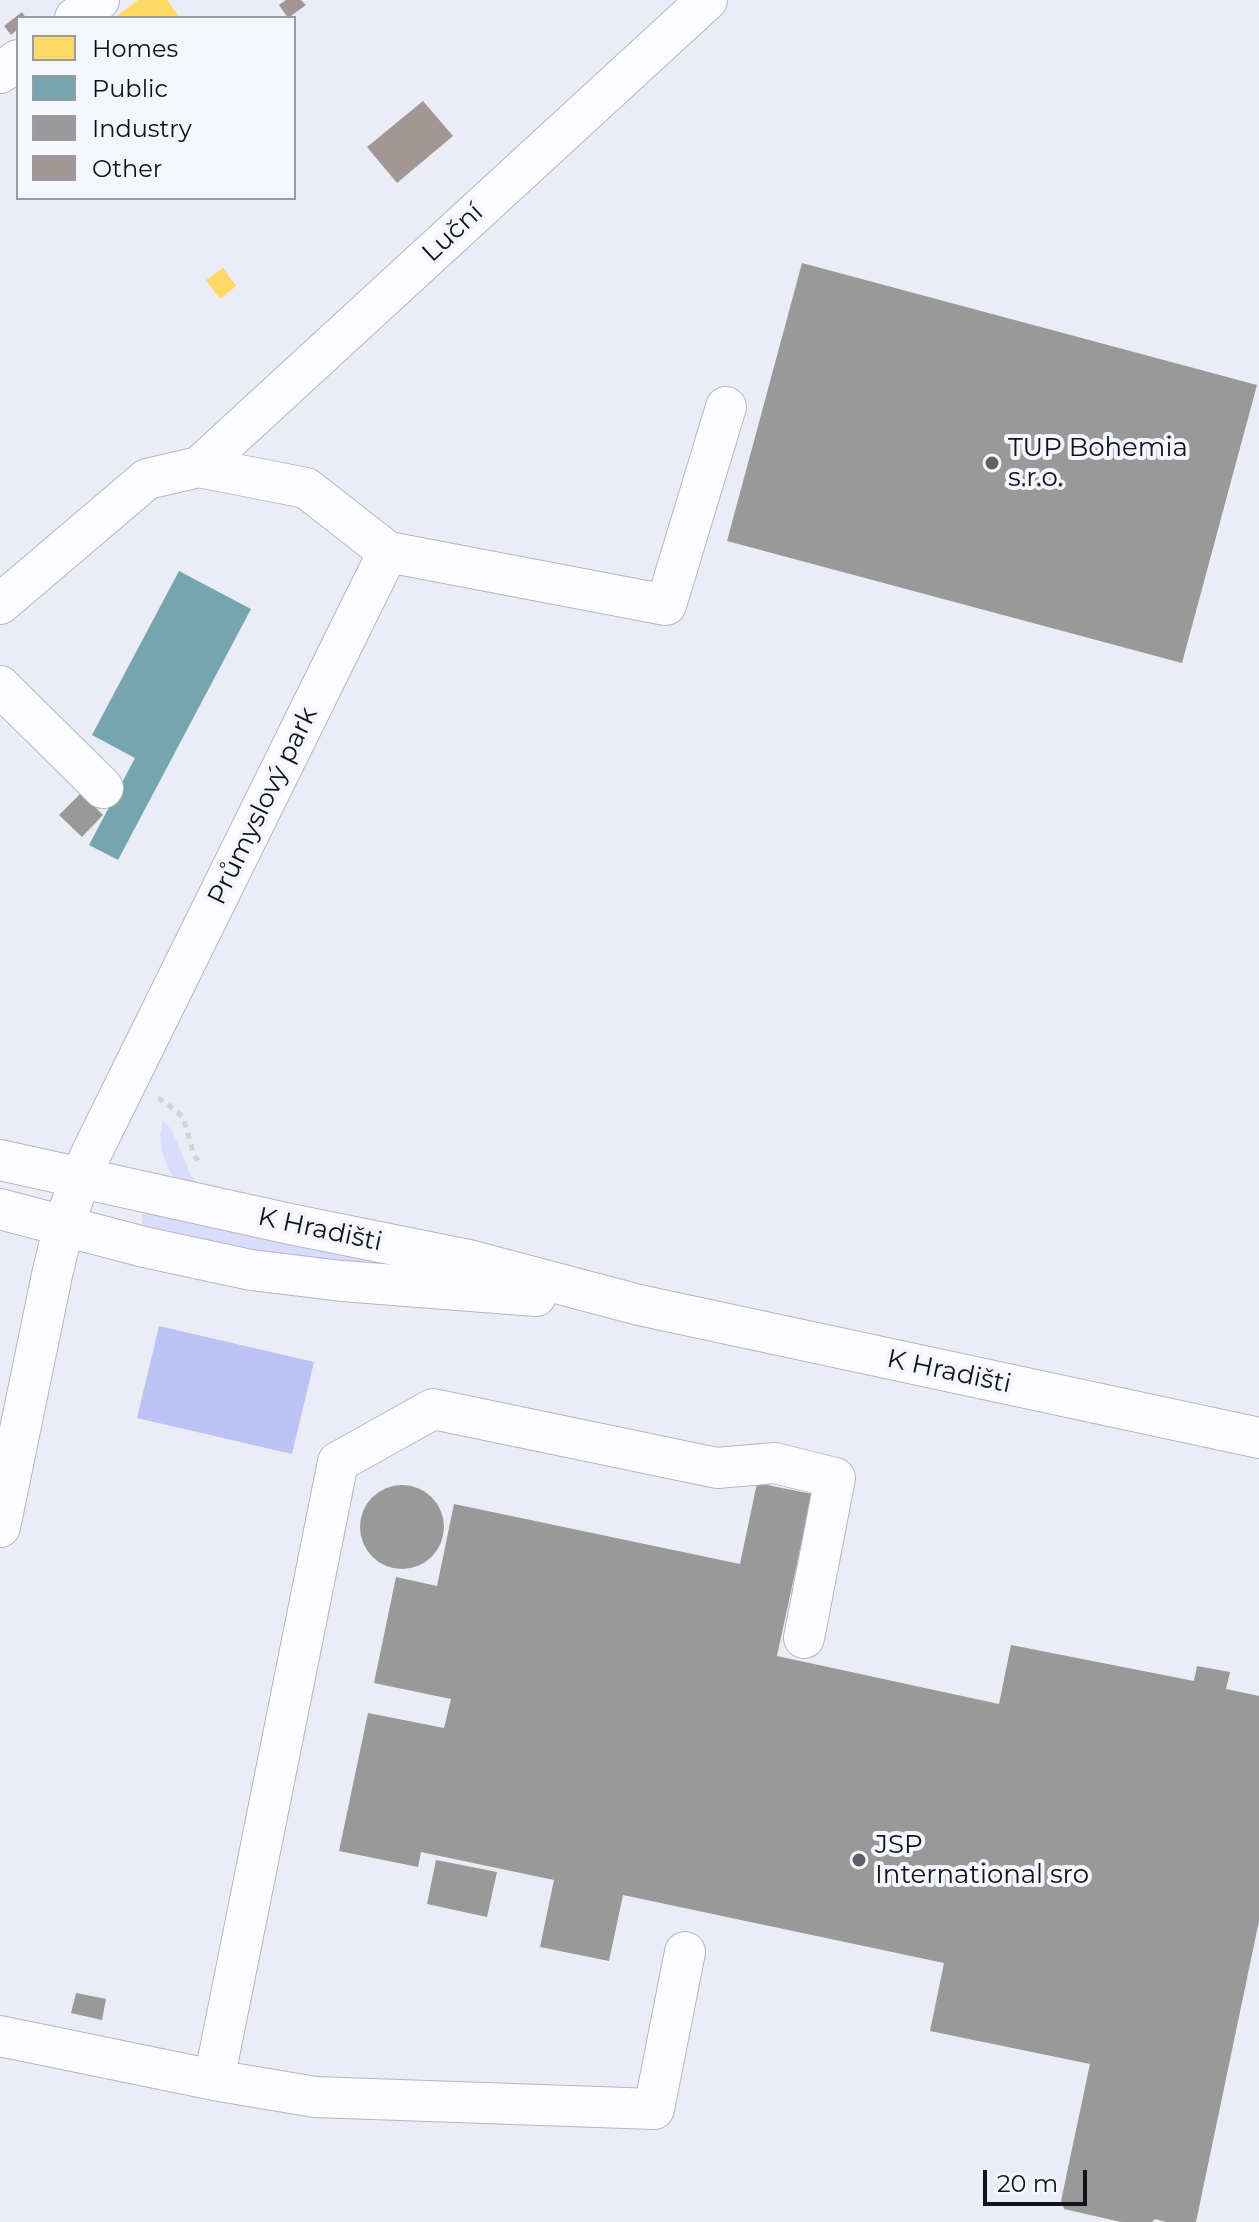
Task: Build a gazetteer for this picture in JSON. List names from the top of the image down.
{
  "streets": {
    "street": ["Luční", "Průmyslový park", "K Hradišti"]
  },
  "crossings": [
    ["Průmyslový park", "K Hradišti"]
  ],
  "places": ["TUP Bohemia s.r.o.", "JSP International sro"],
  "legend": [
    "Homes",
    "Public",
    "Industry",
    "Other"
  ],
  "scale_bar": "20 m"
}
